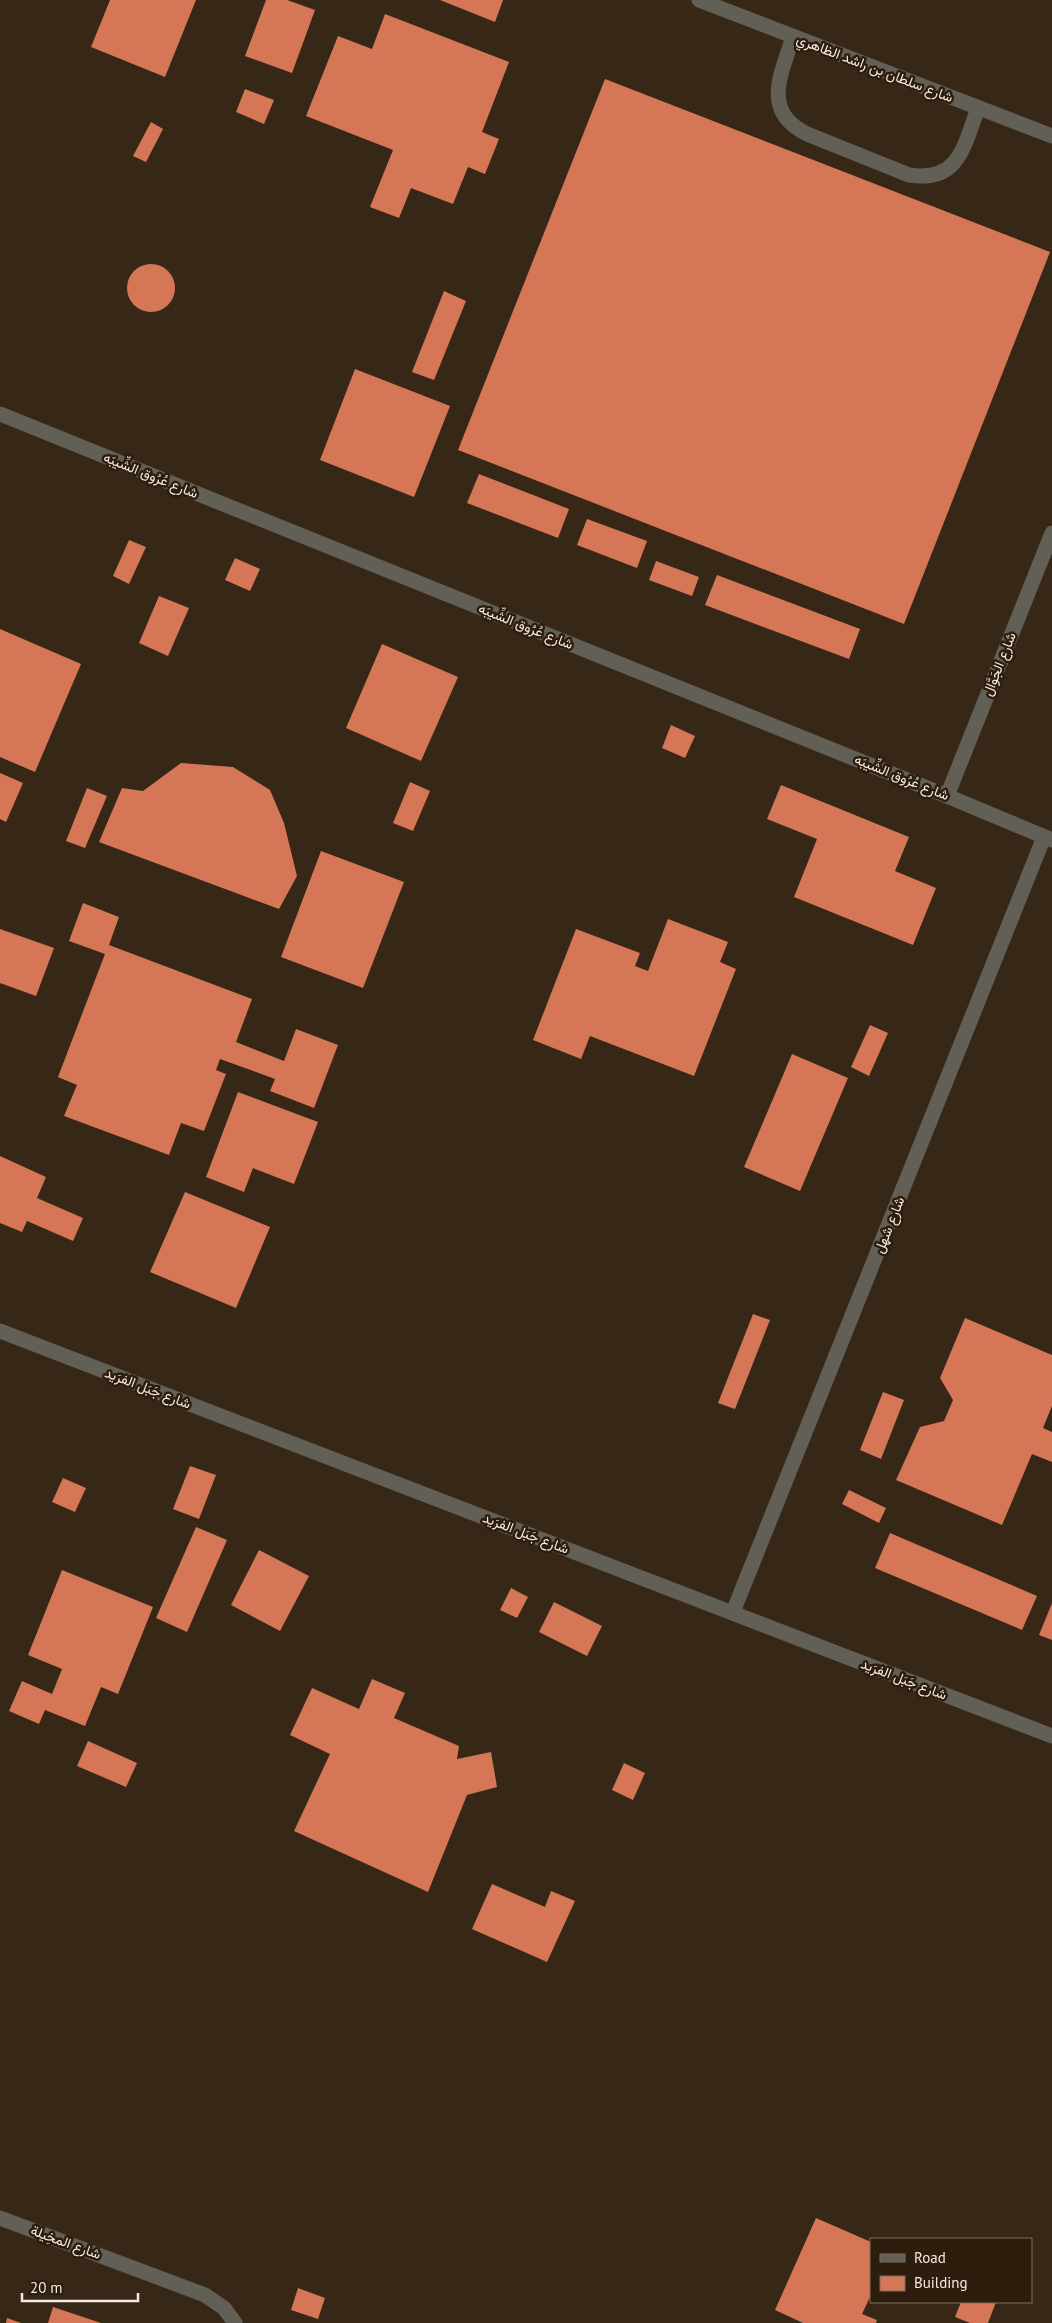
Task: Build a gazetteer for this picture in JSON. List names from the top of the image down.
{
  "streets": {
    "street": [
      "شارع سلطان بن راشد الظاهري",
      "شارع عُرُوق الشِّيبَه",
      "شارع الجَوَّال",
      "شارع شهل",
      "شارع جَبَل الفرَيد",
      "شارع المخِيلة"
    ]
  },
  "crossings": [
    ["شارع عُرُوق الشِّيبَه", "شارع الجَوَّال"],
    ["شارع عُرُوق الشِّيبَه", "شارع شهل"],
    ["شارع شهل", "شارع جَبَل الفرَيد"]
  ],
  "legend": ["Road", "Building"],
  "scale_bar": "20 m"
}
